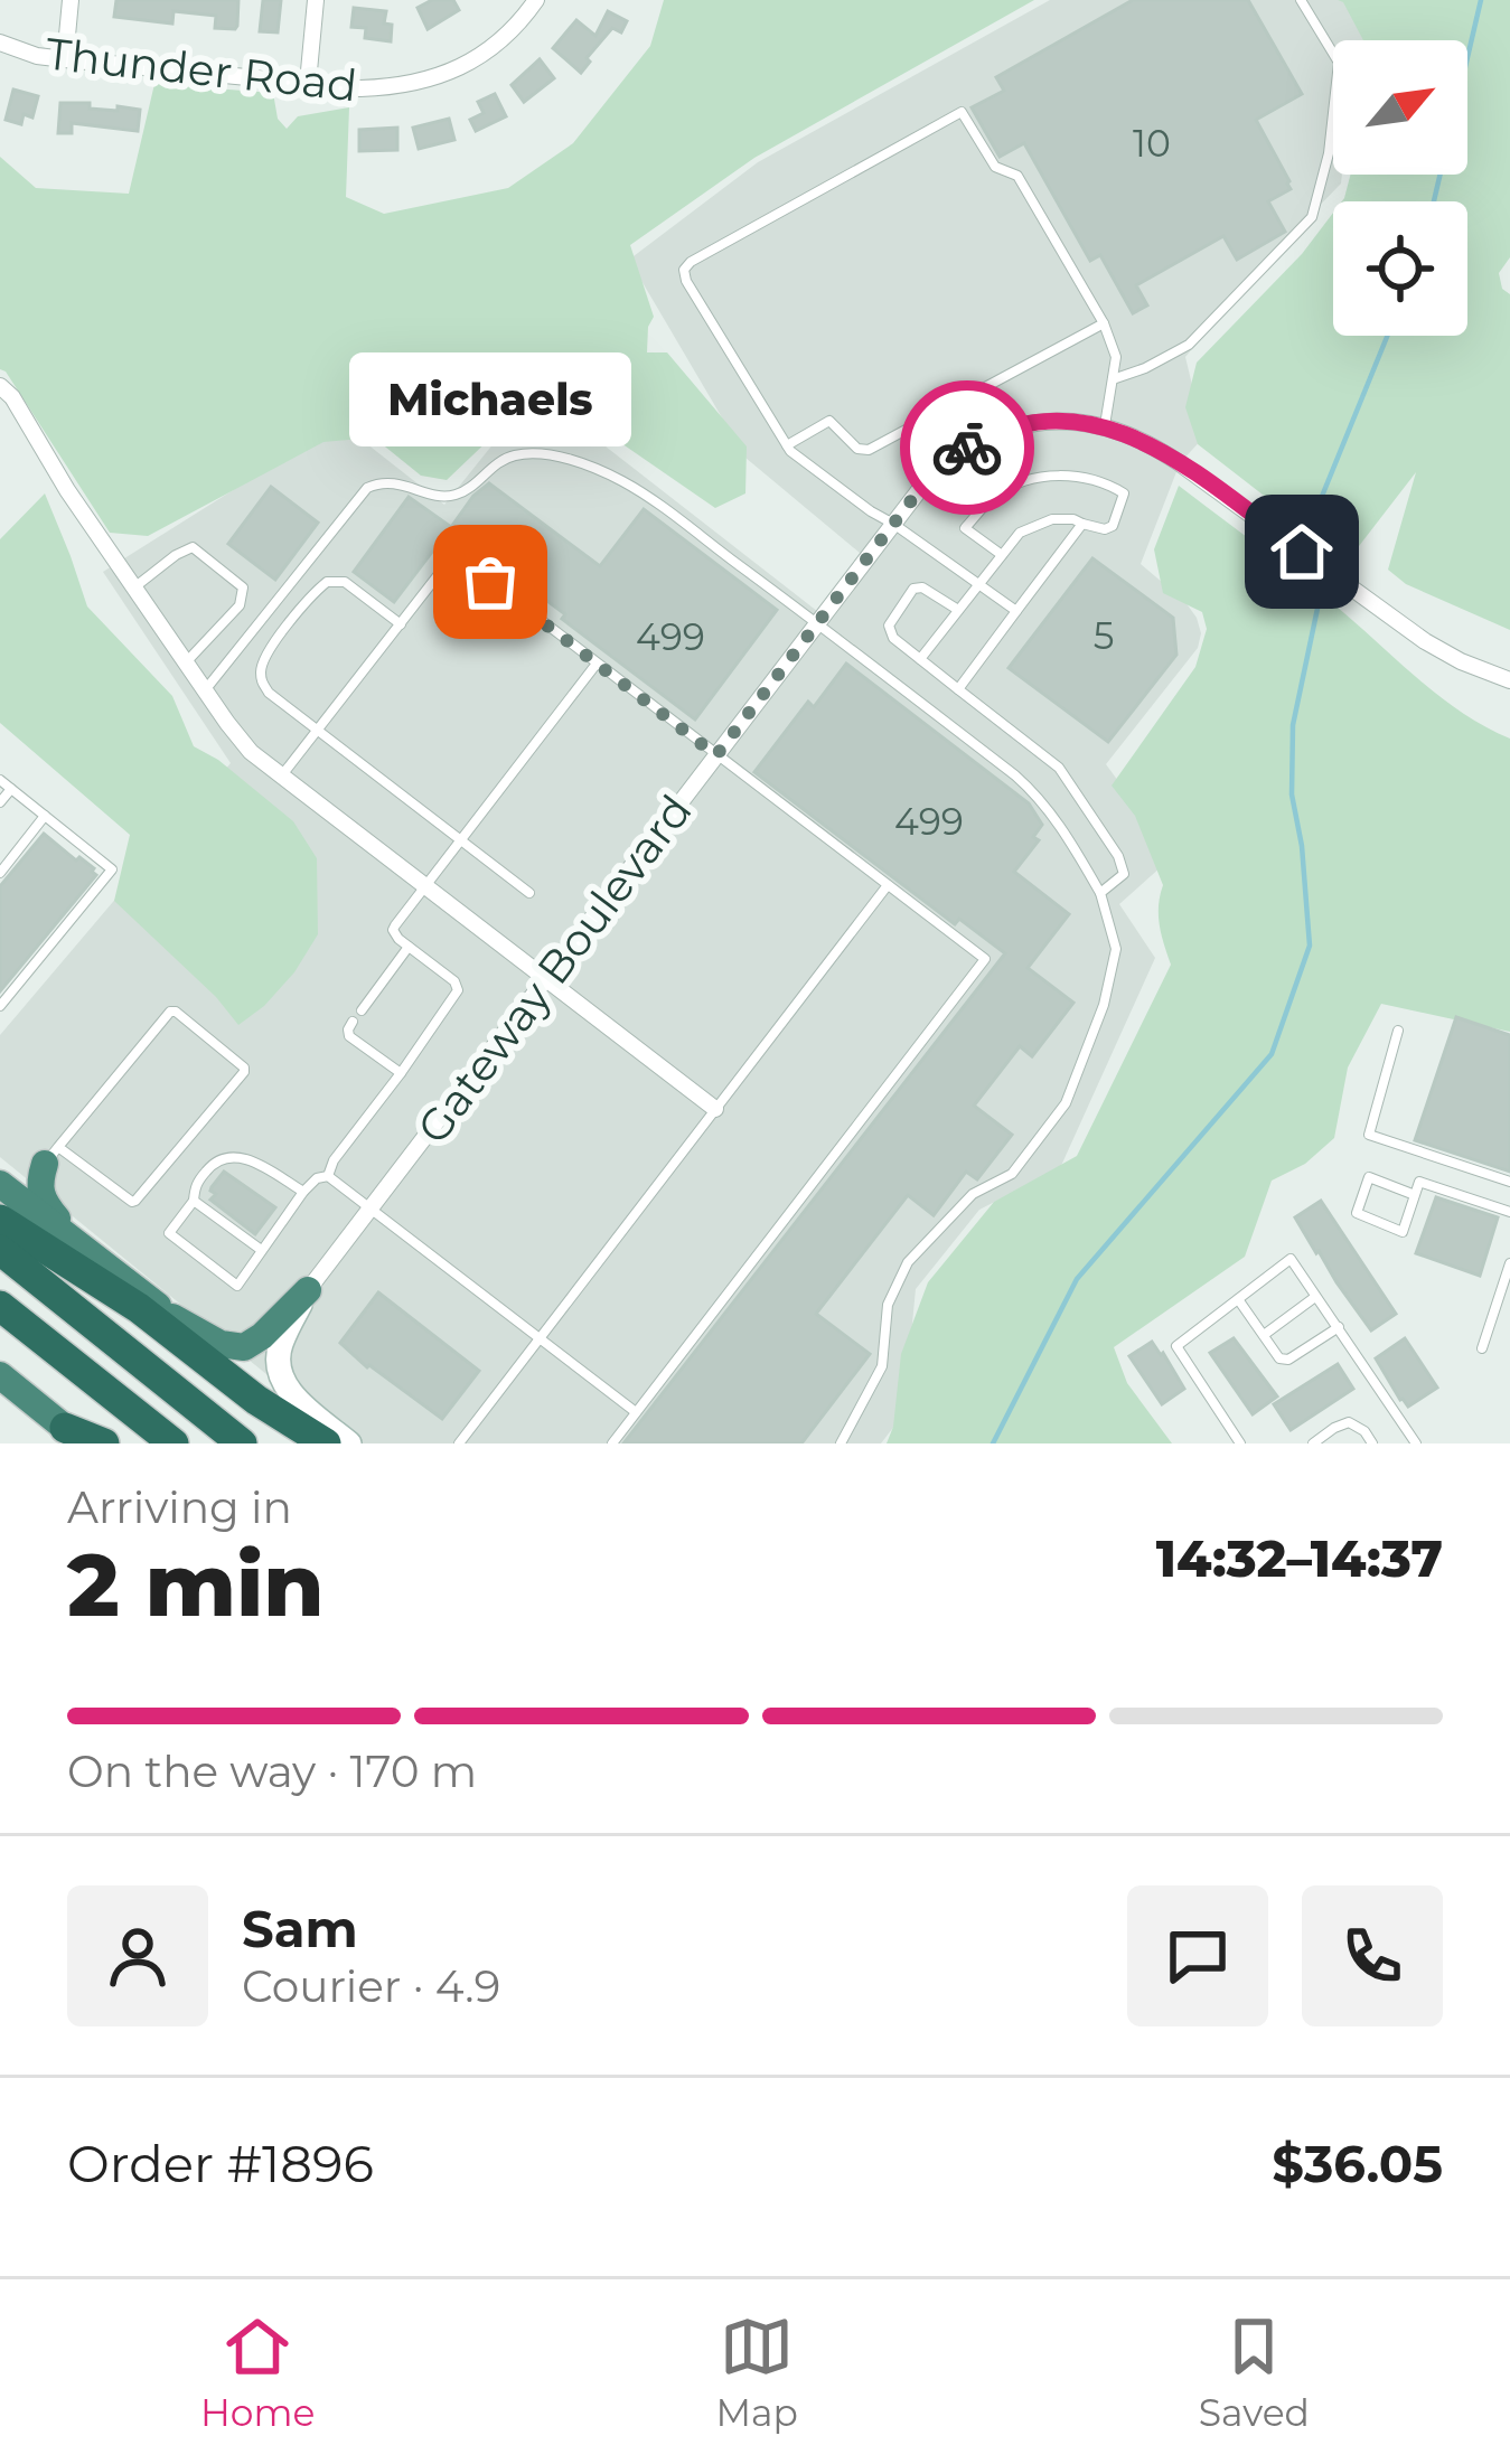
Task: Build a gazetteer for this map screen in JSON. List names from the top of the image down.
{
  "streets": {
    "street": ["Thunder Road", "Gateway Boulevard"]
  },
  "places": ["Michaels"],
  "house_numbers": [
    "10",
    "5",
    "499",
    "499"
  ],
  "north": "top right",
  "page": {
    "bubble": "Michaels",
    "heading": ["2 min", "Arriving in", "14:32–14:37"],
    "panel": [
      "Sam",
      "Courier · 4.9",
      "Order #1896",
      "$36.05"
    ],
    "bar": "On the way · 170 m",
    "tabs": ["Home", "Map", "Saved"]
  }
}
